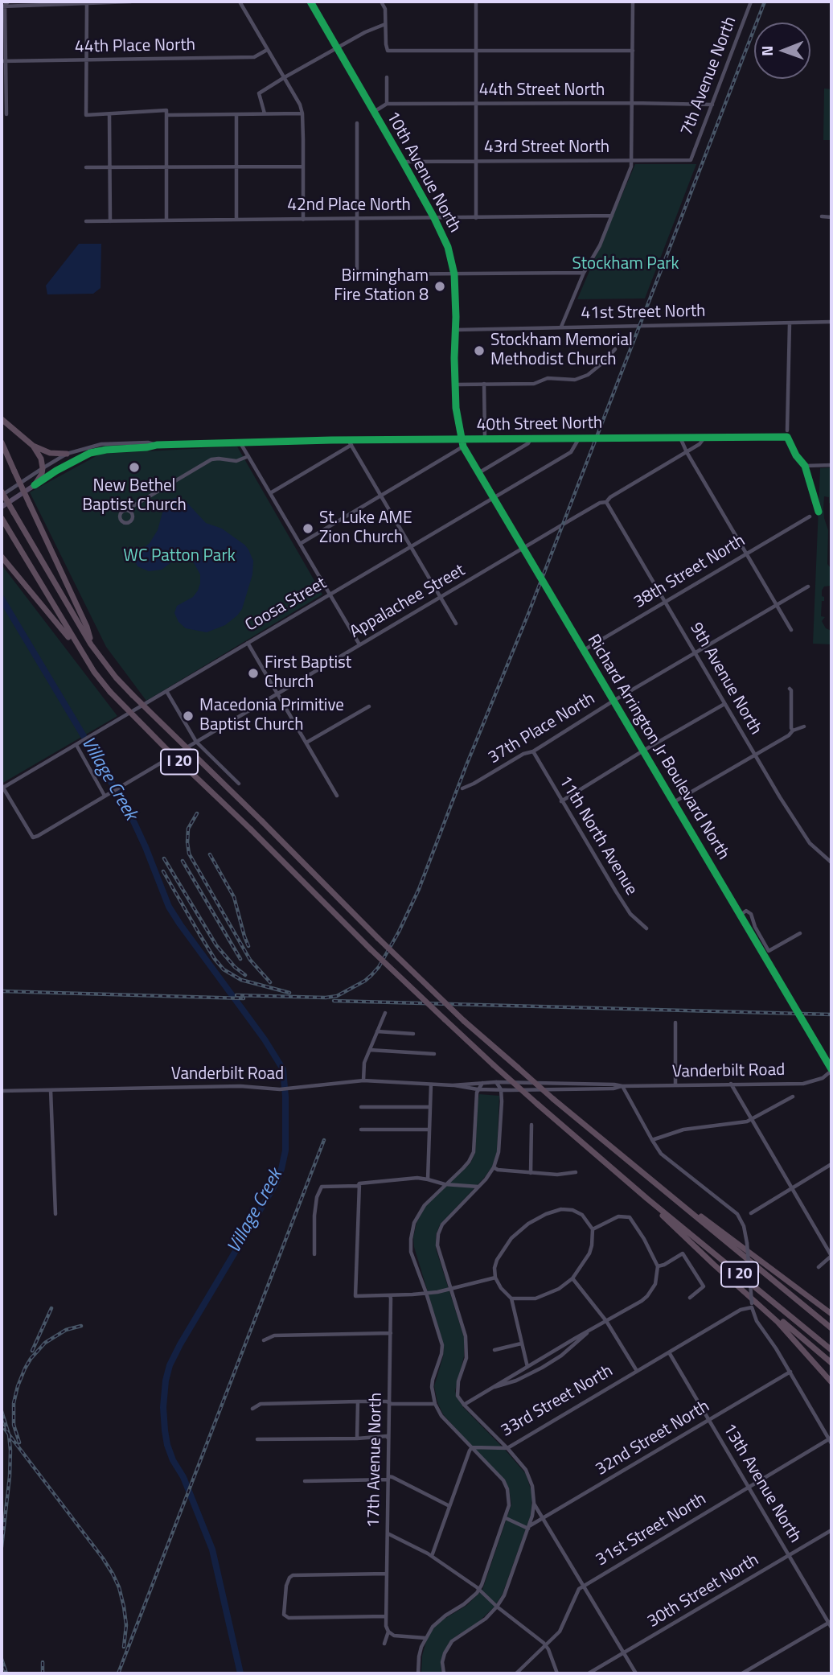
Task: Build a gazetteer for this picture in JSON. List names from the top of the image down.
{
  "streets": {
    "highway": ["I 20"],
    "street": [
      "44th Place North",
      "7th Avenue North",
      "44th Street North",
      "43rd Street North",
      "10th Avenue North",
      "42nd Place North",
      "41st Street North",
      "40th Street North",
      "38th Street North",
      "Appalachee Street",
      "Coosa Street",
      "9th Avenue North",
      "37th Place North",
      "Richard Arrington Jr Boulevard North",
      "11th North Avenue",
      "Vanderbilt Road",
      "33rd Street North",
      "32nd Street North",
      "17th Avenue North",
      "13th Avenue North",
      "31st Street North",
      "30th Street North"
    ]
  },
  "crossings": [
    ["7th Avenue North", "44th Street North"],
    ["7th Avenue North", "43rd Street North"],
    ["43rd Street North", "10th Avenue North"],
    ["10th Avenue North", "42nd Place North"],
    ["10th Avenue North", "41st Street North"],
    ["10th Avenue North", "40th Street North"],
    ["10th Avenue North", "Richard Arrington Jr Boulevard North"],
    ["40th Street North", "Appalachee Street"],
    ["40th Street North", "Coosa Street"],
    ["40th Street North", "Richard Arrington Jr Boulevard North"],
    ["38th Street North", "9th Avenue North"],
    ["38th Street North", "Richard Arrington Jr Boulevard North"],
    ["Appalachee Street", "Coosa Street"],
    ["Appalachee Street", "9th Avenue North"],
    ["Appalachee Street", "Richard Arrington Jr Boulevard North"],
    ["Coosa Street", "Richard Arrington Jr Boulevard North"],
    ["9th Avenue North", "37th Place North"],
    ["37th Place North", "Richard Arrington Jr Boulevard North"],
    ["37th Place North", "11th North Avenue"],
    ["Richard Arrington Jr Boulevard North", "Vanderbilt Road"],
    ["33rd Street North", "13th Avenue North"],
    ["32nd Street North", "13th Avenue North"],
    ["13th Avenue North", "31st Street North"],
    ["13th Avenue North", "30th Street North"]
  ],
  "water": ["Village Creek"],
  "parks": ["Stockham Park", "WC Patton Park"],
  "places": [
    "Birmingham Fire Station 8",
    "Stockham Memorial Methodist Church",
    "New Bethel Baptist Church",
    "St. Luke AME Zion Church",
    "First Baptist Church",
    "Macedonia Primitive Baptist Church"
  ],
  "north": "left"
}
